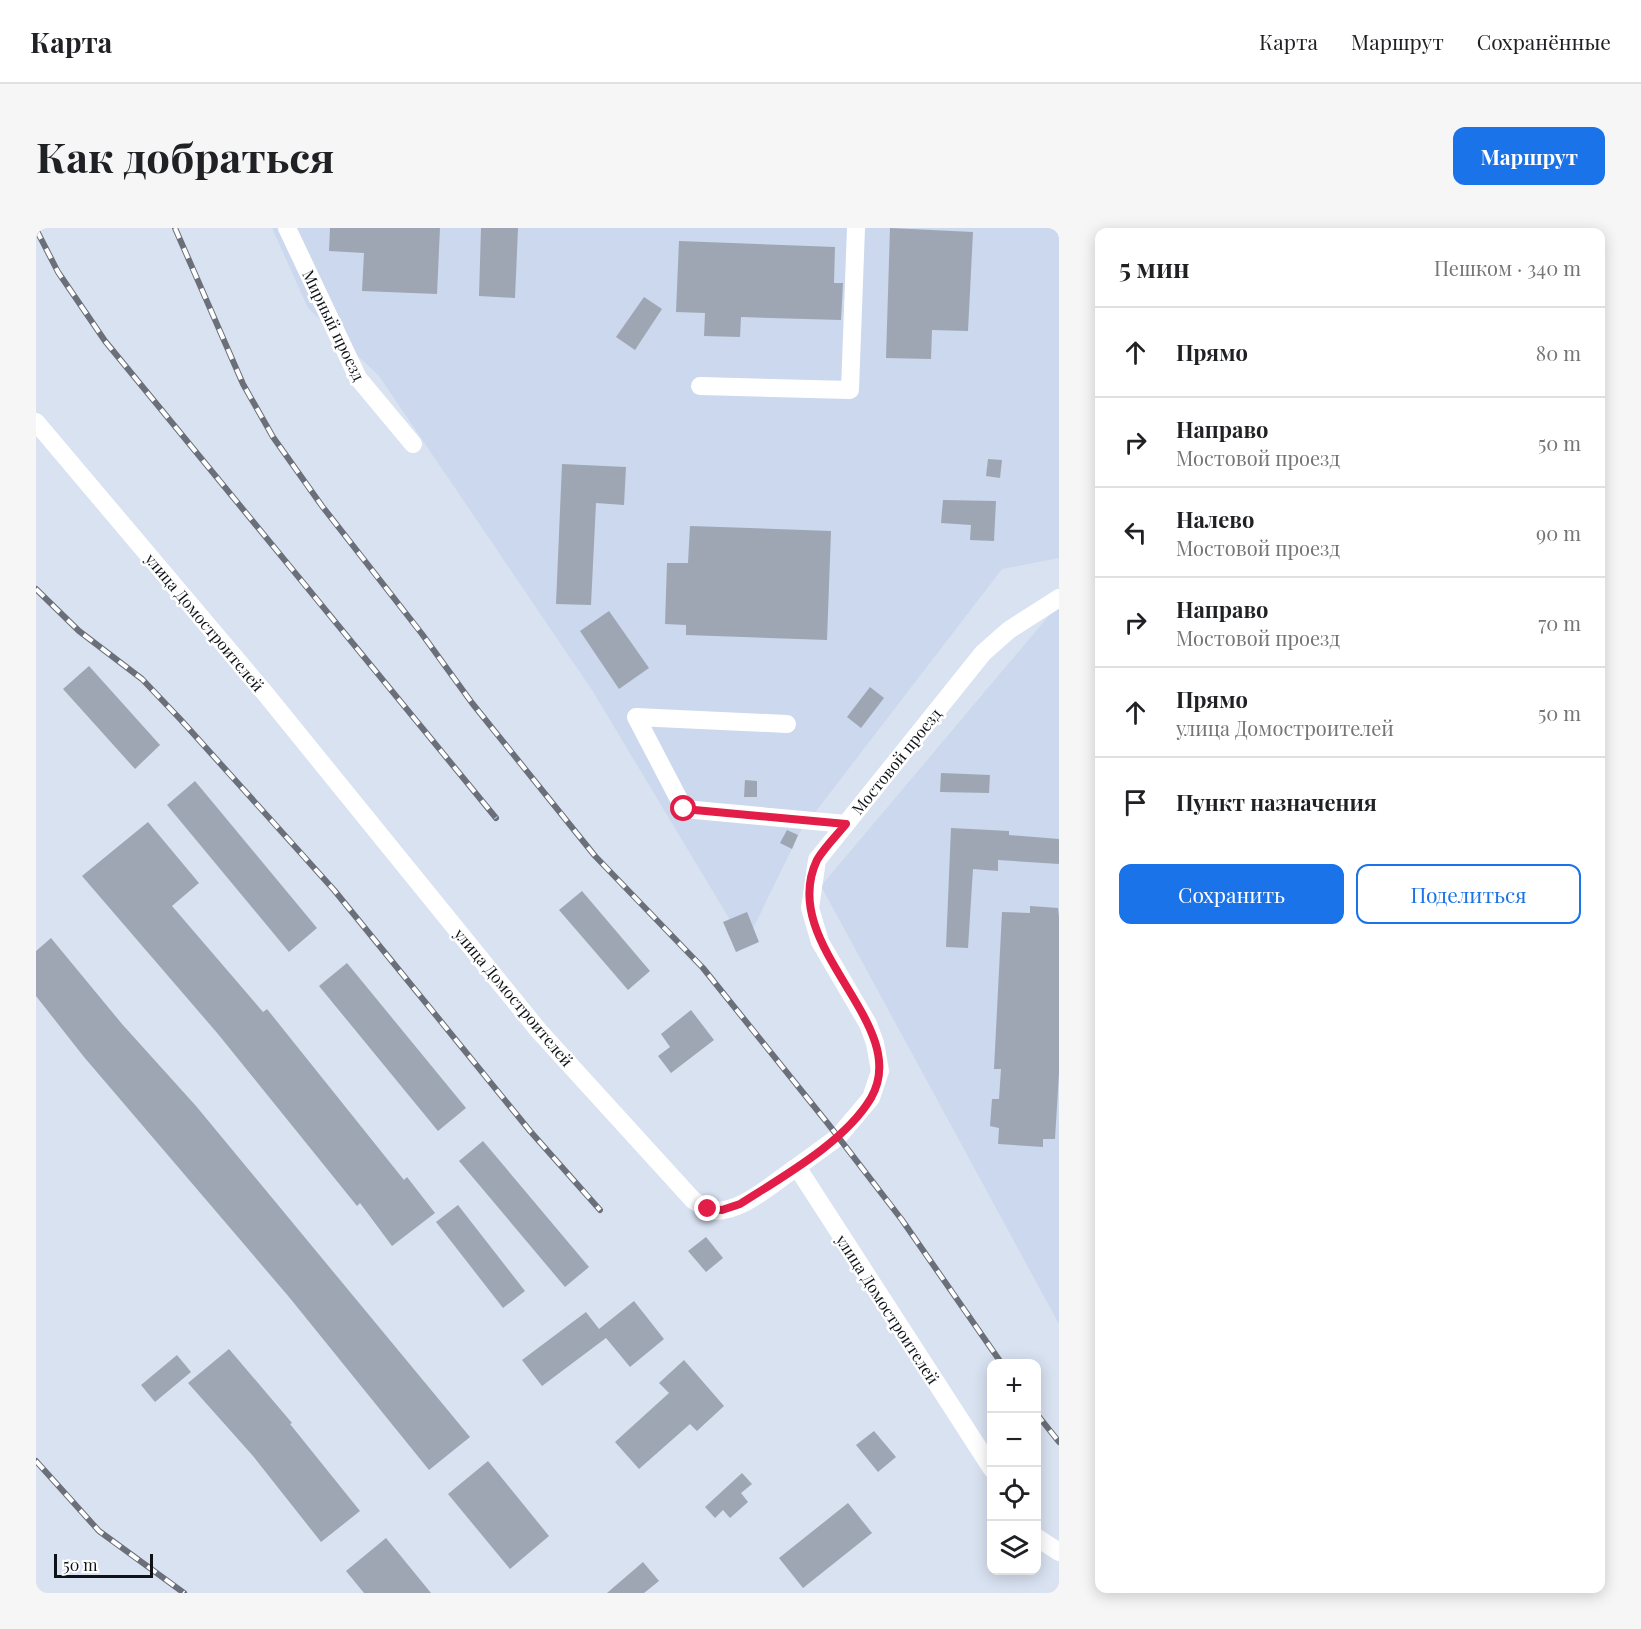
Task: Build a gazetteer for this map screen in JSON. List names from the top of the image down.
{
  "streets": {
    "street": ["Мирный проезд", "улица Домостроителей", "Мостовой проезд"]
  },
  "crossings": [
    ["улица Домостроителей", "Мостовой проезд"]
  ],
  "scale_bar": "50 m",
  "page": {
    "header": "Карта",
    "nav": ["Карта", "Маршрут", "Сохранённые"],
    "buttons": [
      "Маршрут",
      ["Сохранить", "Поделиться"]
    ],
    "title": "Как добраться",
    "heading": ["5 мин", "Пешком · 340 m"],
    "list": [
      ["Прямо", "80 m"],
      ["Направо", "Мостовой проезд", "50 m"],
      ["Налево", "Мостовой проезд", "90 m"],
      ["Направо", "Мостовой проезд", "70 m"],
      ["Прямо", "улица Домостроителей", "50 m"],
      "Пункт назначения"
    ],
    "map_buttons": ["+", "−"],
    "scale": "50 m"
  }
}
